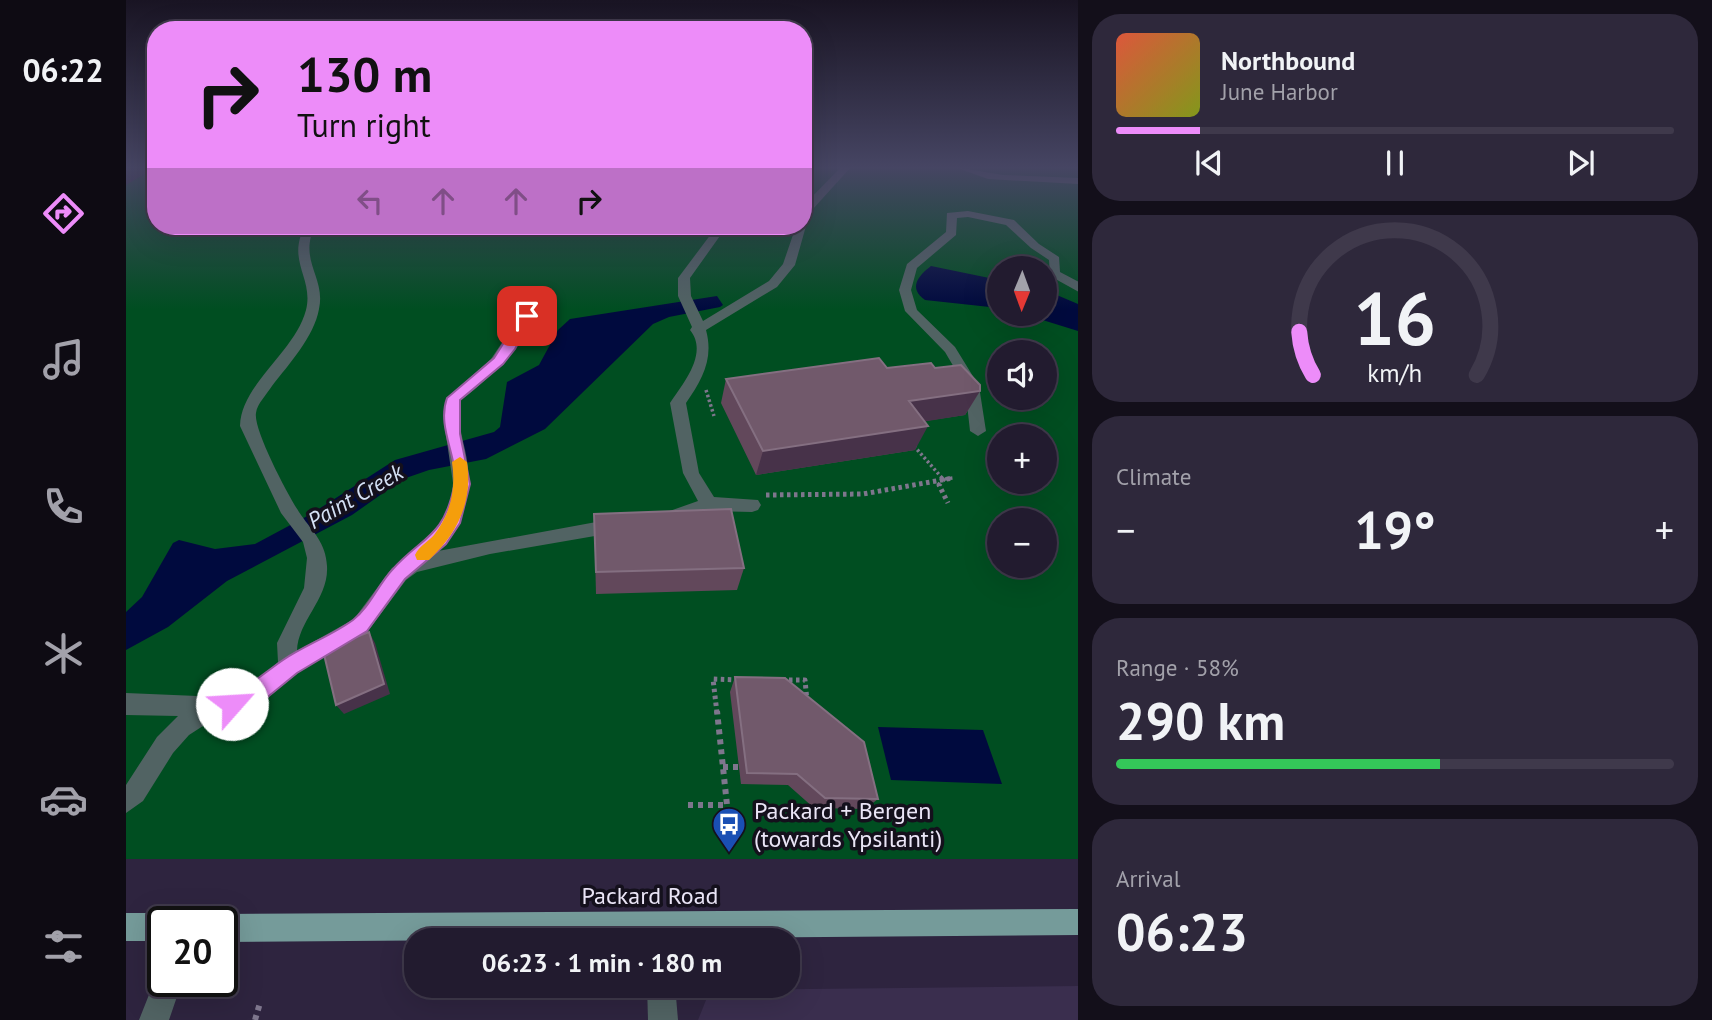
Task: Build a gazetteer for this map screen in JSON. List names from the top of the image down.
{
  "streets": {
    "main road": ["Packard Road"]
  },
  "water": ["Paint Creek"],
  "places": {
    "bus stop": ["Packard + Bergen (towards Ypsilanti)"]
  },
  "north": "bottom",
  "page": {
    "tabs": "06:22",
    "turn": ["130 m", "Turn right"],
    "song": ["Northbound", "June Harbor"],
    "map_buttons": ["+", "−"],
    "tile": [
      "Climate",
      ["Range · 58%", "290 km"],
      ["Arrival", "06:23"]
    ],
    "heat": ["−", "19°", "+"],
    "limit": "20",
    "trip": "06:23 · 1 min · 180 m",
    "gauge": ["16", "km/h"]
  }
}
